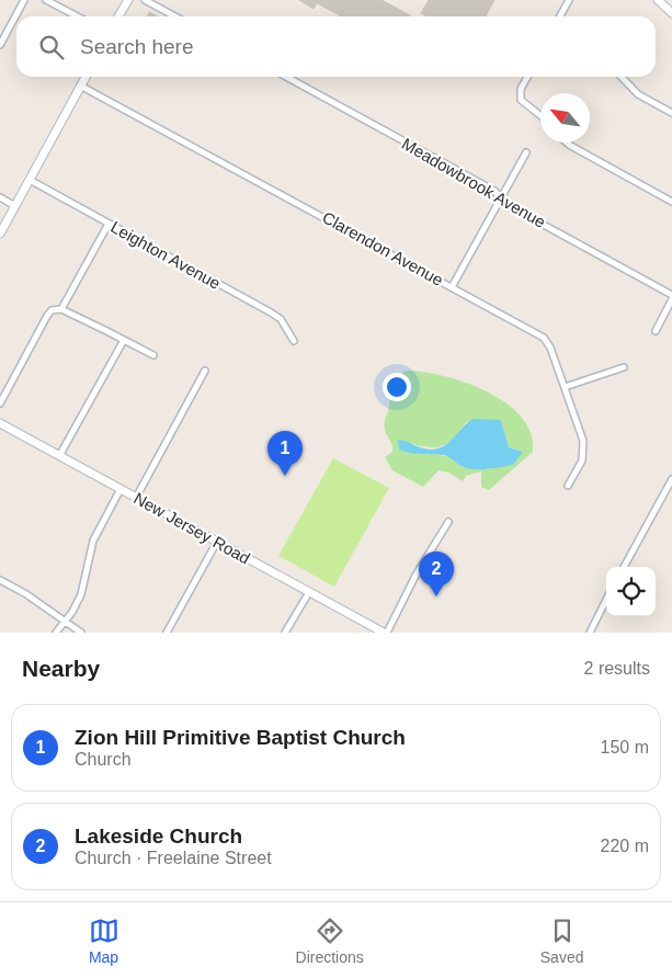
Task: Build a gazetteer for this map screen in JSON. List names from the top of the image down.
{
  "streets": {
    "street": [
      "Meadowbrook Avenue",
      "Clarendon Avenue",
      "Leighton Avenue",
      "New Jersey Road"
    ]
  },
  "north": "top left",
  "page": {
    "search": "Search here",
    "pins": ["1", "2"],
    "heading": ["Nearby", "2 results"],
    "list": [
      {
        "mark": "1",
        "name": "Zion Hill Primitive Baptist Church",
        "note": "Church",
        "value": "150 m"
      },
      {
        "mark": "2",
        "name": "Lakeside Church",
        "note": "Church · Freelaine Street",
        "value": "220 m"
      }
    ],
    "nav": ["Map", "Directions", "Saved"]
  }
}
